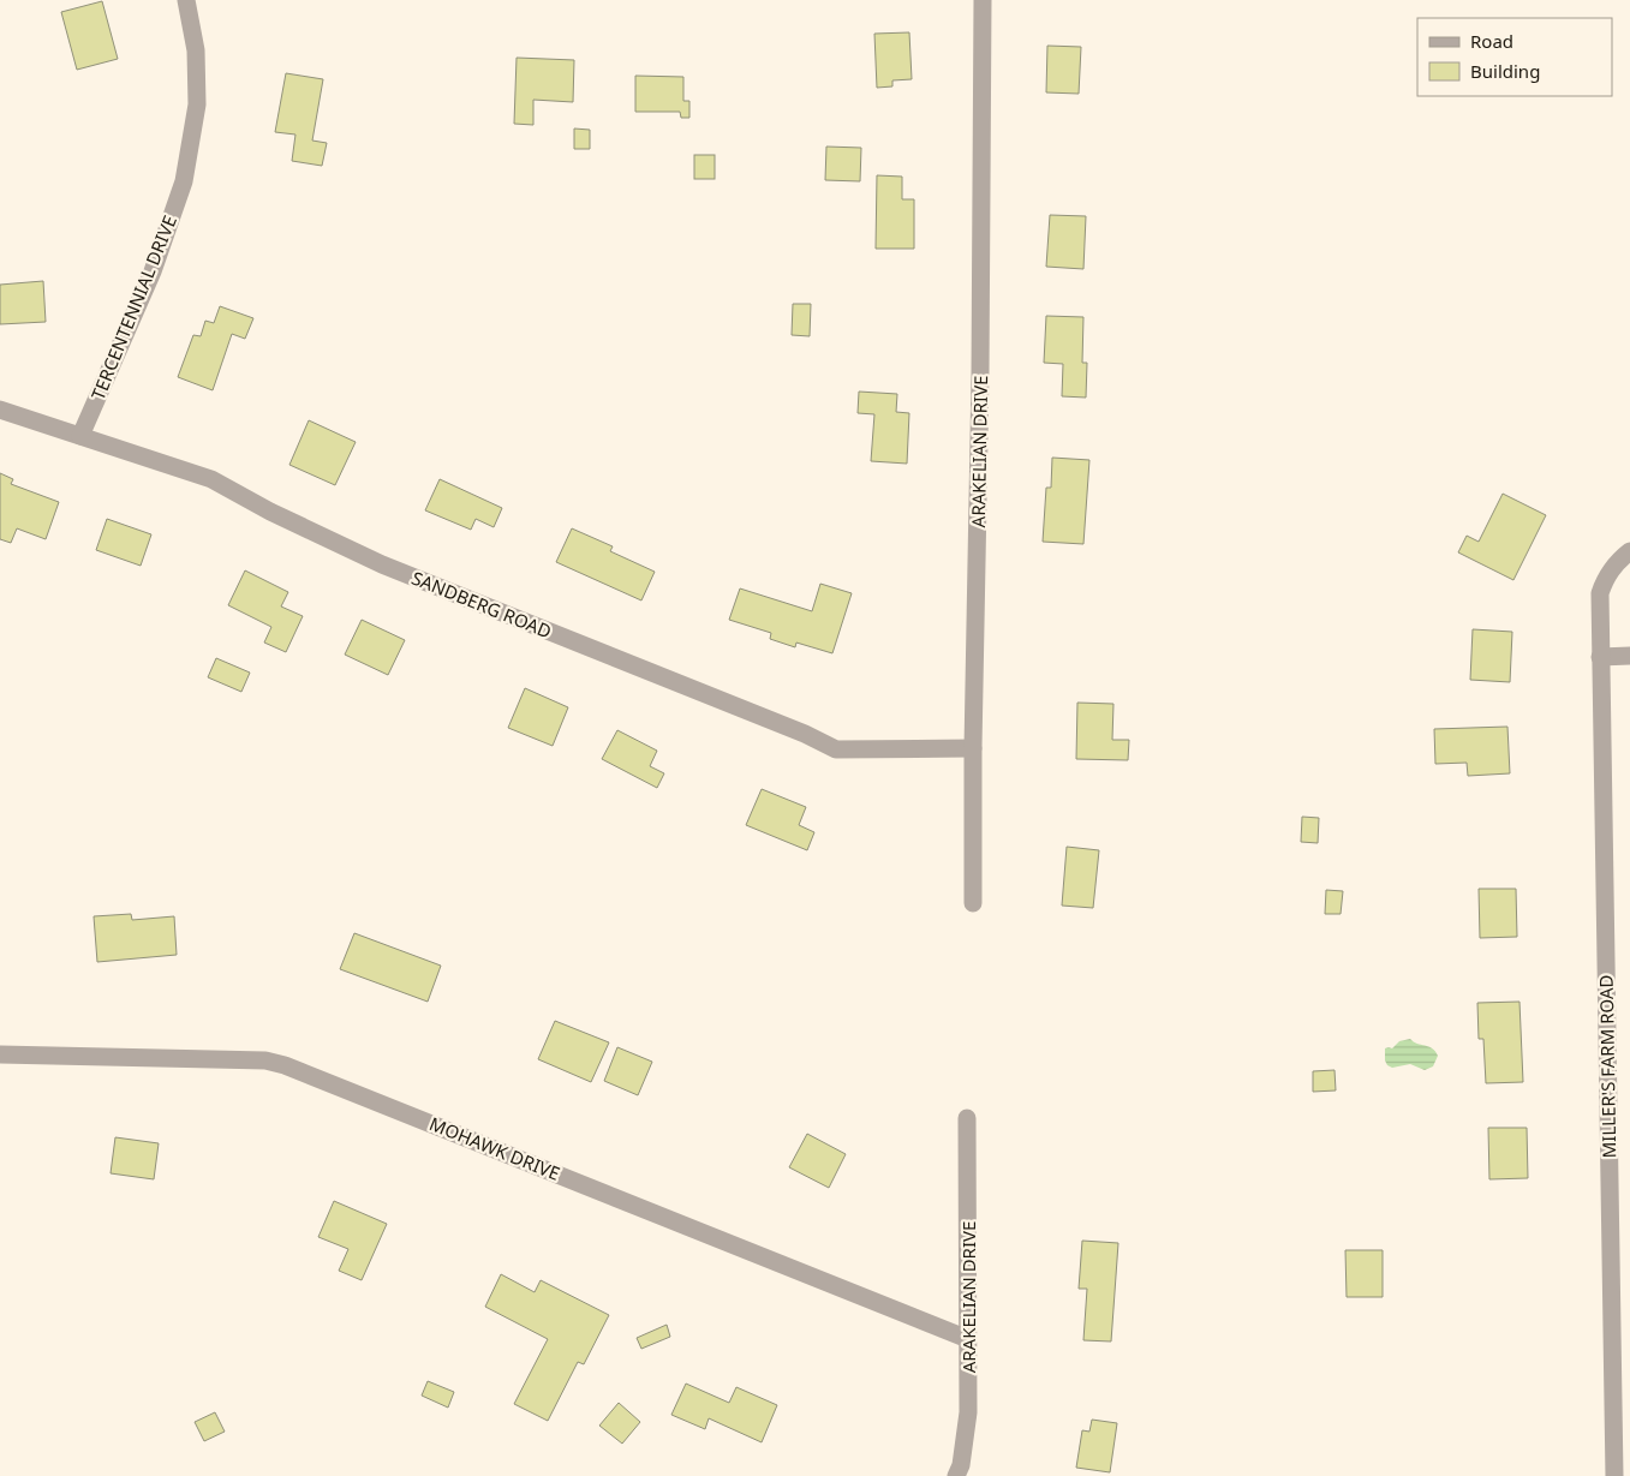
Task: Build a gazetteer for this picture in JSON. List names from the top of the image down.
{
  "streets": {
    "street": [
      "TERCENTENNIAL DRIVE",
      "ARAKELIAN DRIVE",
      "SANDBERG ROAD",
      "MILLER'S FARM ROAD",
      "MOHAWK DRIVE"
    ]
  },
  "crossings": [
    ["TERCENTENNIAL DRIVE", "SANDBERG ROAD"],
    ["ARAKELIAN DRIVE", "SANDBERG ROAD"],
    ["ARAKELIAN DRIVE", "MOHAWK DRIVE"]
  ],
  "legend": ["Road", "Building"]
}
